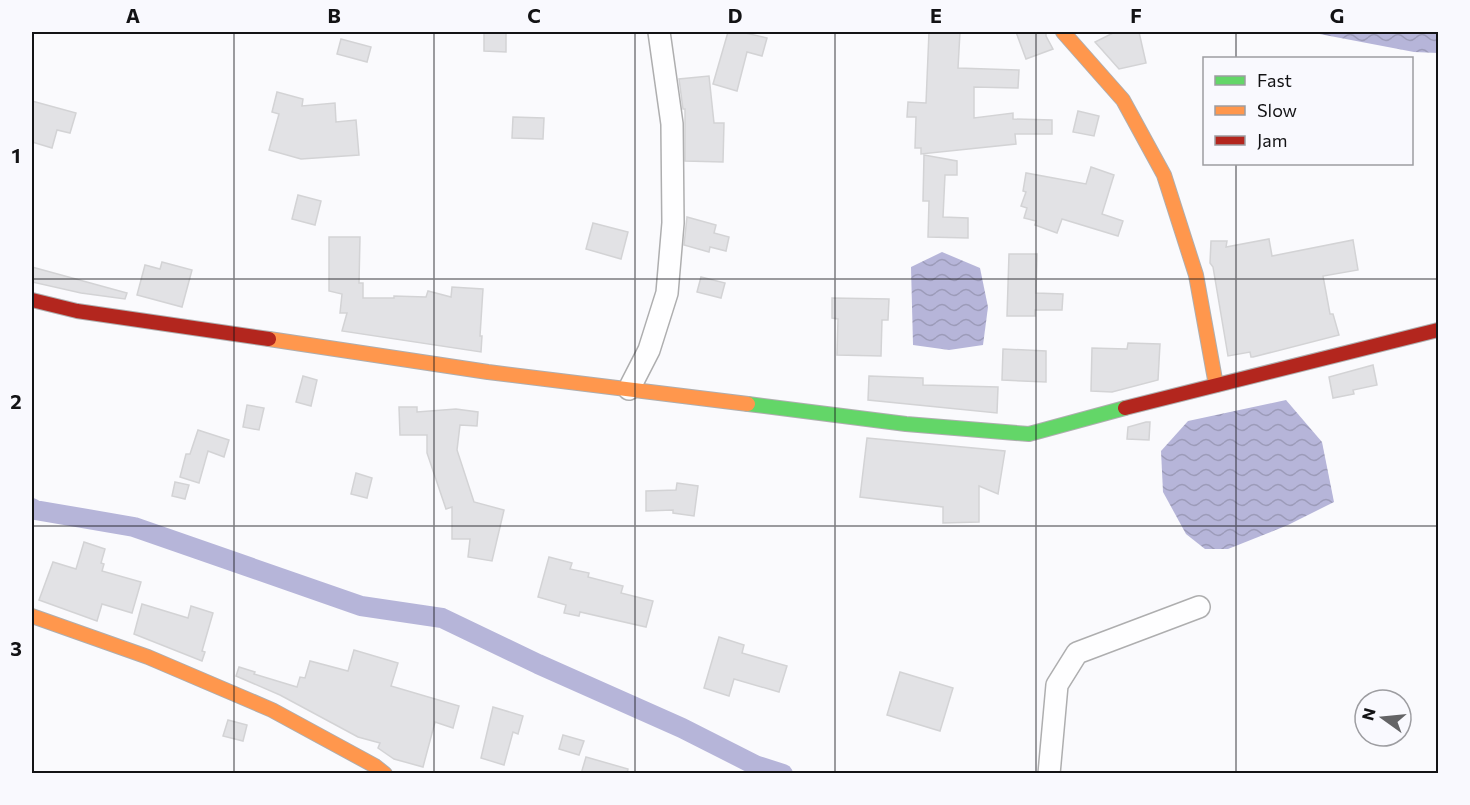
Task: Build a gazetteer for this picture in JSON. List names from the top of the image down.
{
  "legend": ["Fast", "Slow", "Jam"],
  "north": "left",
  "grid": {
    "columns": [
      "A",
      "B",
      "C",
      "D",
      "E",
      "F",
      "G"
    ],
    "rows": ["1", "2", "3"]
  }
}
